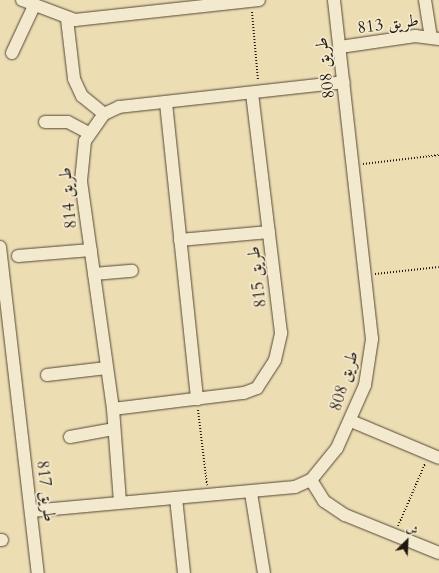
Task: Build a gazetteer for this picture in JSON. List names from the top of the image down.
{
  "streets": {
    "street": [
      "طريق 813",
      "طريق 808",
      "طريق 814",
      "طريق 815",
      "طريق 817"
    ]
  },
  "crossings": [
    ["طريق 813", "طريق 808"],
    ["طريق 808", "طريق 814"],
    ["طريق 808", "طريق 817"],
    ["طريق 814", "طريق 815"]
  ],
  "north": "top right"
}
